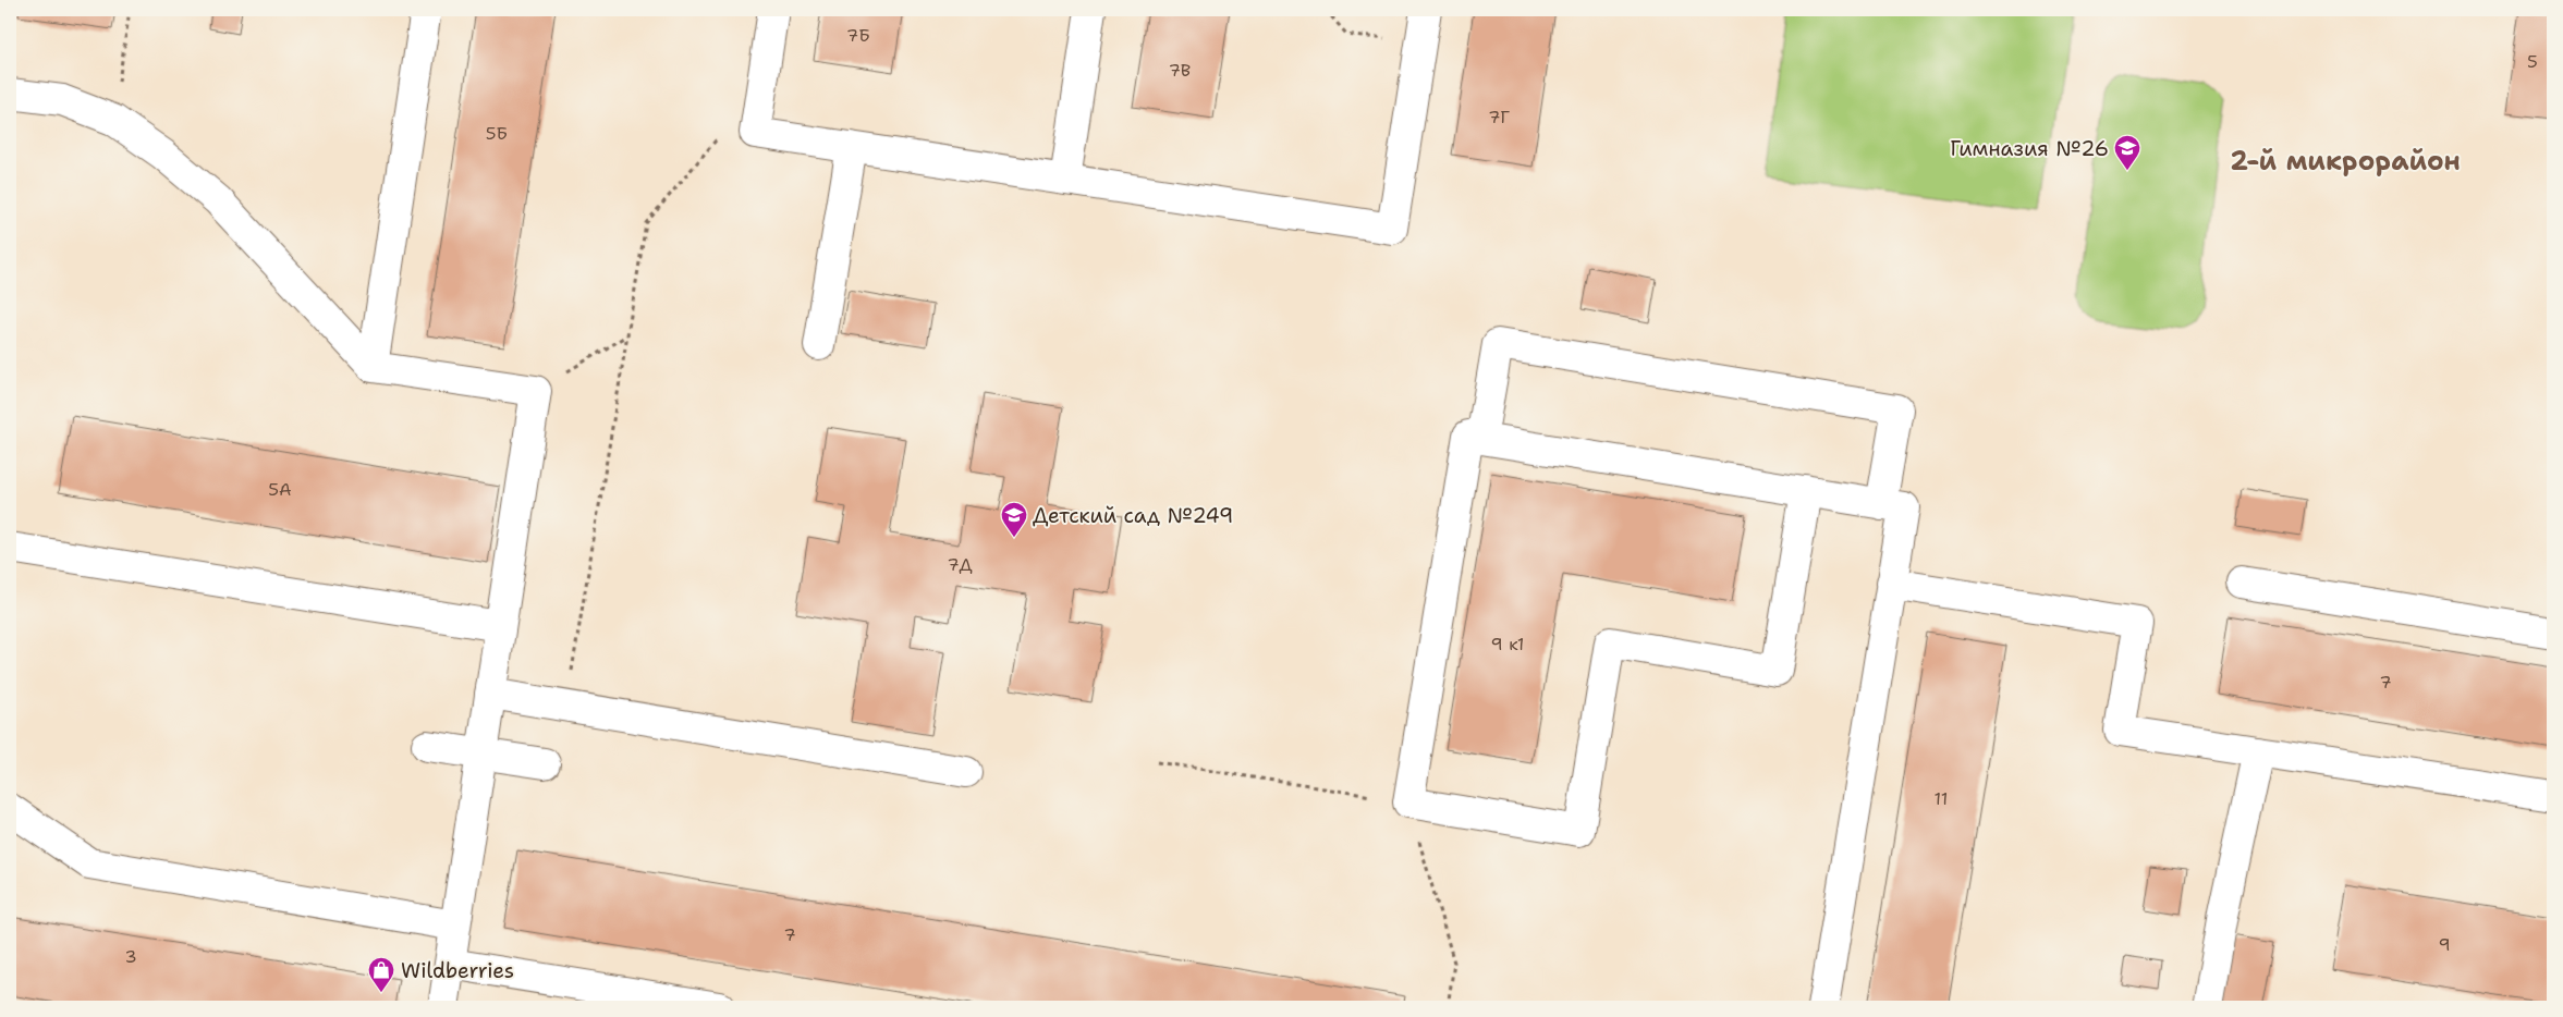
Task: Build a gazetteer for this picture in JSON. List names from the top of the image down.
{
  "districts": ["2-й микрорайон"],
  "places": {
    "school or university": ["Гимназия №26", "Детский сад №249"],
    "shop": ["Wildberries"]
  },
  "house_numbers": [
    "7Б",
    "5",
    "7В",
    "7Г",
    "5Б",
    "5А",
    "7Д",
    "9 к1",
    "7",
    "11",
    "7",
    "9",
    "3"
  ]
}
